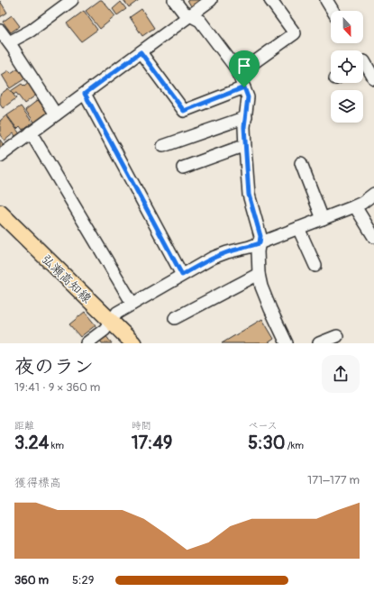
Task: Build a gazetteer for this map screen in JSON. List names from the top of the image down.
{
  "streets": {
    "main road": ["弘瀬高知線"]
  },
  "north": "bottom",
  "page": {
    "heading": ["夜のラン", "19:41 · 9 × 360 m"],
    "stats": [
      ["距離", "3.24 km"],
      ["時間", "17:49"],
      ["ペース", "5:30 /km"]
    ],
    "chart": ["獲得標高", "171–177 m"],
    "list": [
      {
        "name": "360 m",
        "note": "5:29"
      }
    ]
  }
}
